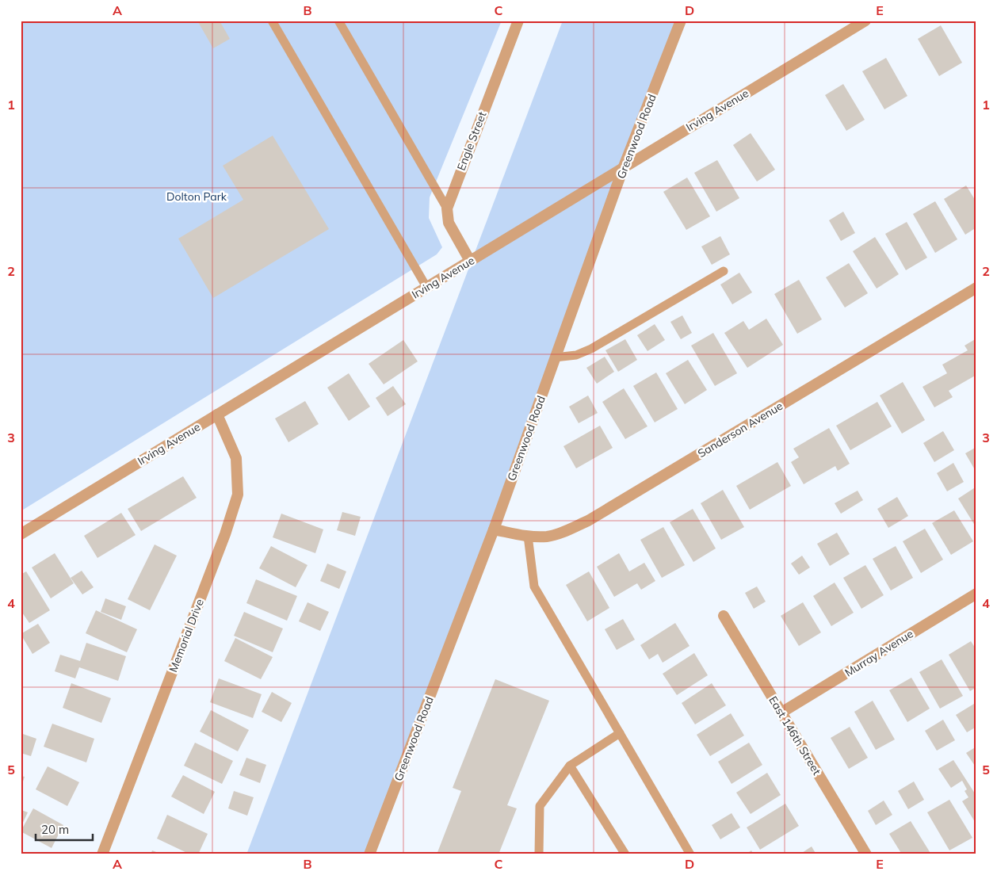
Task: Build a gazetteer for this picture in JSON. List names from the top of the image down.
{
  "streets": {
    "street": [
      "Irving Avenue",
      "Greenwood Road",
      "Engle Street",
      "Sanderson Avenue",
      "Memorial Drive",
      "Murray Avenue",
      "East 146th Street"
    ]
  },
  "crossings": [
    ["Irving Avenue", "Greenwood Road"],
    ["Irving Avenue", "Memorial Drive"],
    ["Greenwood Road", "Sanderson Avenue"],
    ["Murray Avenue", "East 146th Street"]
  ],
  "parks": ["Dolton Park"],
  "scale_bar": "20 m",
  "grid": {
    "columns": [
      "A",
      "B",
      "C",
      "D",
      "E"
    ],
    "rows": [
      "1",
      "2",
      "3",
      "4",
      "5"
    ]
  }
}
